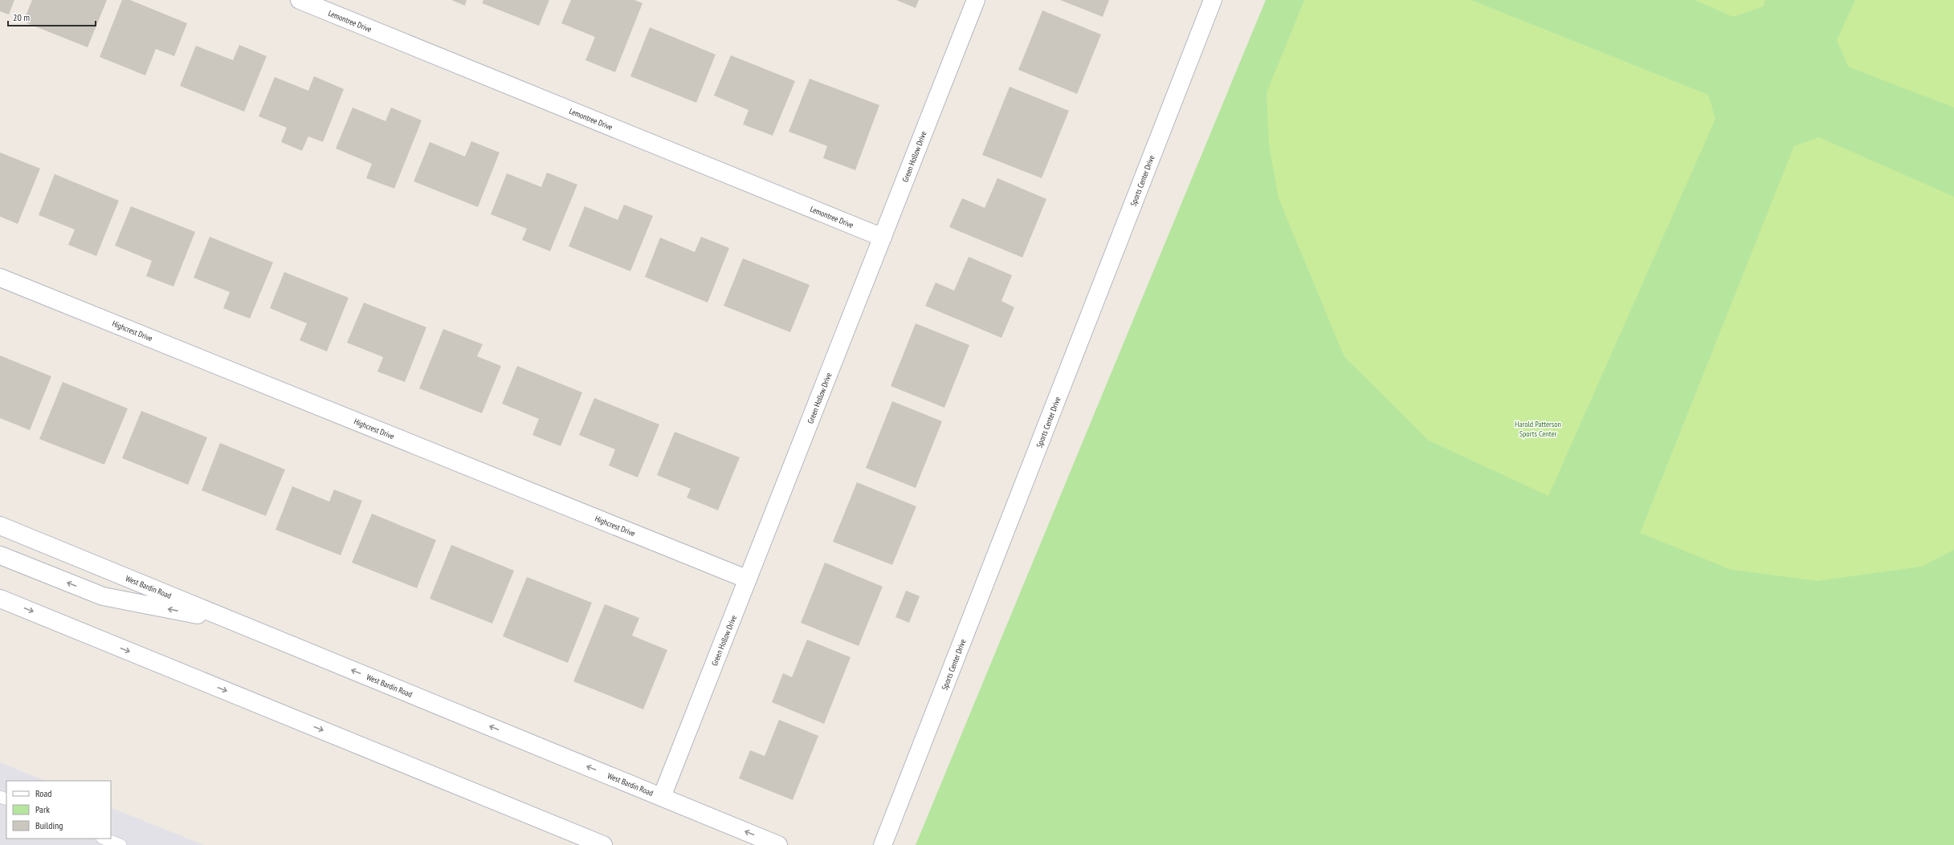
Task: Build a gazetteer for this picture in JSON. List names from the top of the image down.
{
  "streets": {
    "street": [
      "Lemontree Drive",
      "Green Hollow Drive",
      "Sports Center Drive",
      "Highcrest Drive",
      "West Bardin Road"
    ]
  },
  "crossings": [
    ["Lemontree Drive", "Green Hollow Drive"],
    ["Green Hollow Drive", "Highcrest Drive"],
    ["Green Hollow Drive", "West Bardin Road"]
  ],
  "parks": ["Harold Patterson Sports Center"],
  "legend": ["Road", "Park", "Building"],
  "scale_bar": "20 m"
}
